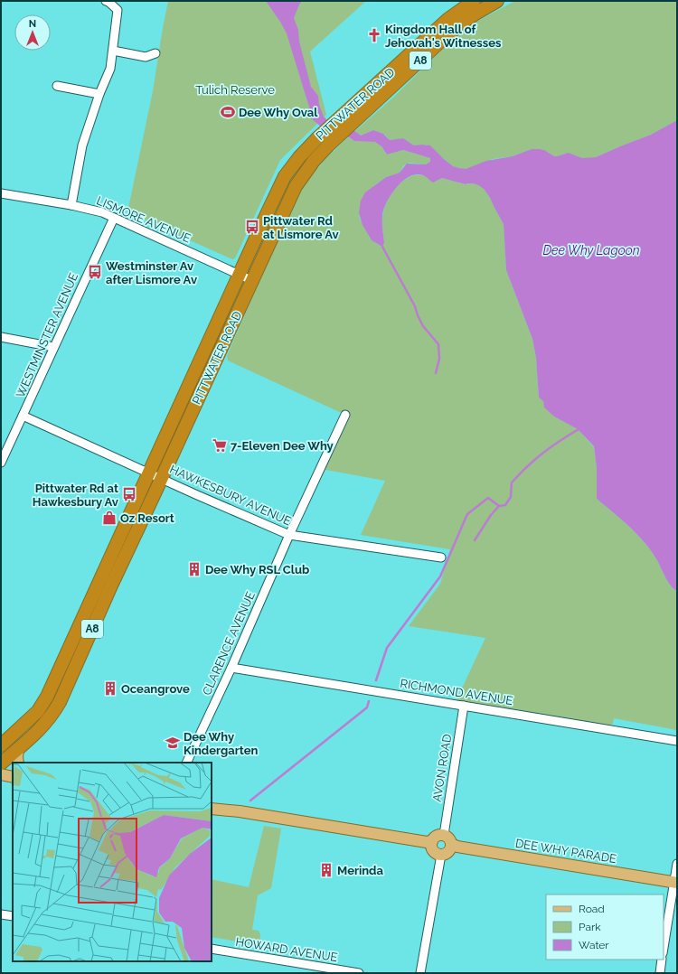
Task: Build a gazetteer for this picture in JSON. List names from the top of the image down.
{
  "streets": {
    "highway": ["A8", "PITTWATER ROAD"],
    "main road": ["DEE WHY PARADE"],
    "street": [
      "LISMORE AVENUE",
      "WESTMINSTER AVENUE",
      "HAWKESBURY AVENUE",
      "CLARENCE AVENUE",
      "RICHMOND AVENUE",
      "AVON ROAD",
      "HOWARD AVENUE"
    ]
  },
  "crossings": [
    ["PITTWATER ROAD", "LISMORE AVENUE"],
    ["PITTWATER ROAD", "HAWKESBURY AVENUE"],
    ["LISMORE AVENUE", "WESTMINSTER AVENUE"],
    ["WESTMINSTER AVENUE", "HAWKESBURY AVENUE"],
    ["HAWKESBURY AVENUE", "CLARENCE AVENUE"],
    ["CLARENCE AVENUE", "RICHMOND AVENUE"],
    ["RICHMOND AVENUE", "AVON ROAD"],
    ["AVON ROAD", "DEE WHY PARADE"]
  ],
  "water": ["Dee Why Lagoon"],
  "parks": ["Tulich Reserve"],
  "places": {
    "church": ["Kingdom Hall of Jehovah's Witnesses"],
    "sports": ["Dee Why Oval"],
    "bus stop": ["Pittwater Rd at Lismore Av", "Westminster Av after Lismore Av", "Pittwater Rd at Hawkesbury Av"],
    "supermarket": ["7-Eleven Dee Why"],
    "shop": ["Oz Resort"],
    "building": ["Dee Why RSL Club", "Oceangrove", "Merinda"],
    "school or university": ["Dee Why Kindergarten"]
  },
  "legend": ["Road", "Park", "Water"],
  "north": "top"
}
